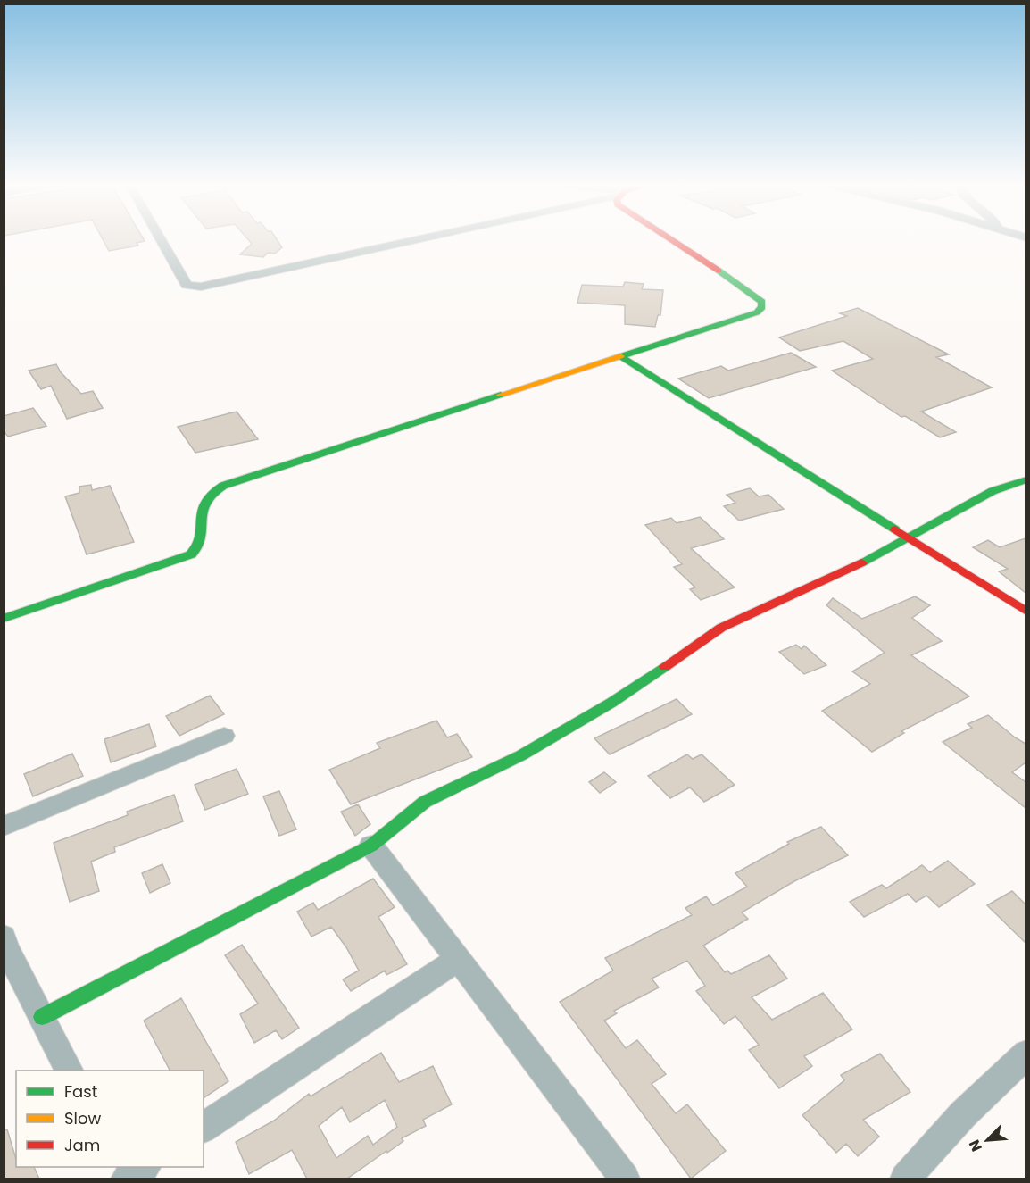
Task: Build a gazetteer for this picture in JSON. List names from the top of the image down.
{
  "legend": ["Fast", "Slow", "Jam"],
  "north": "bottom left"
}
